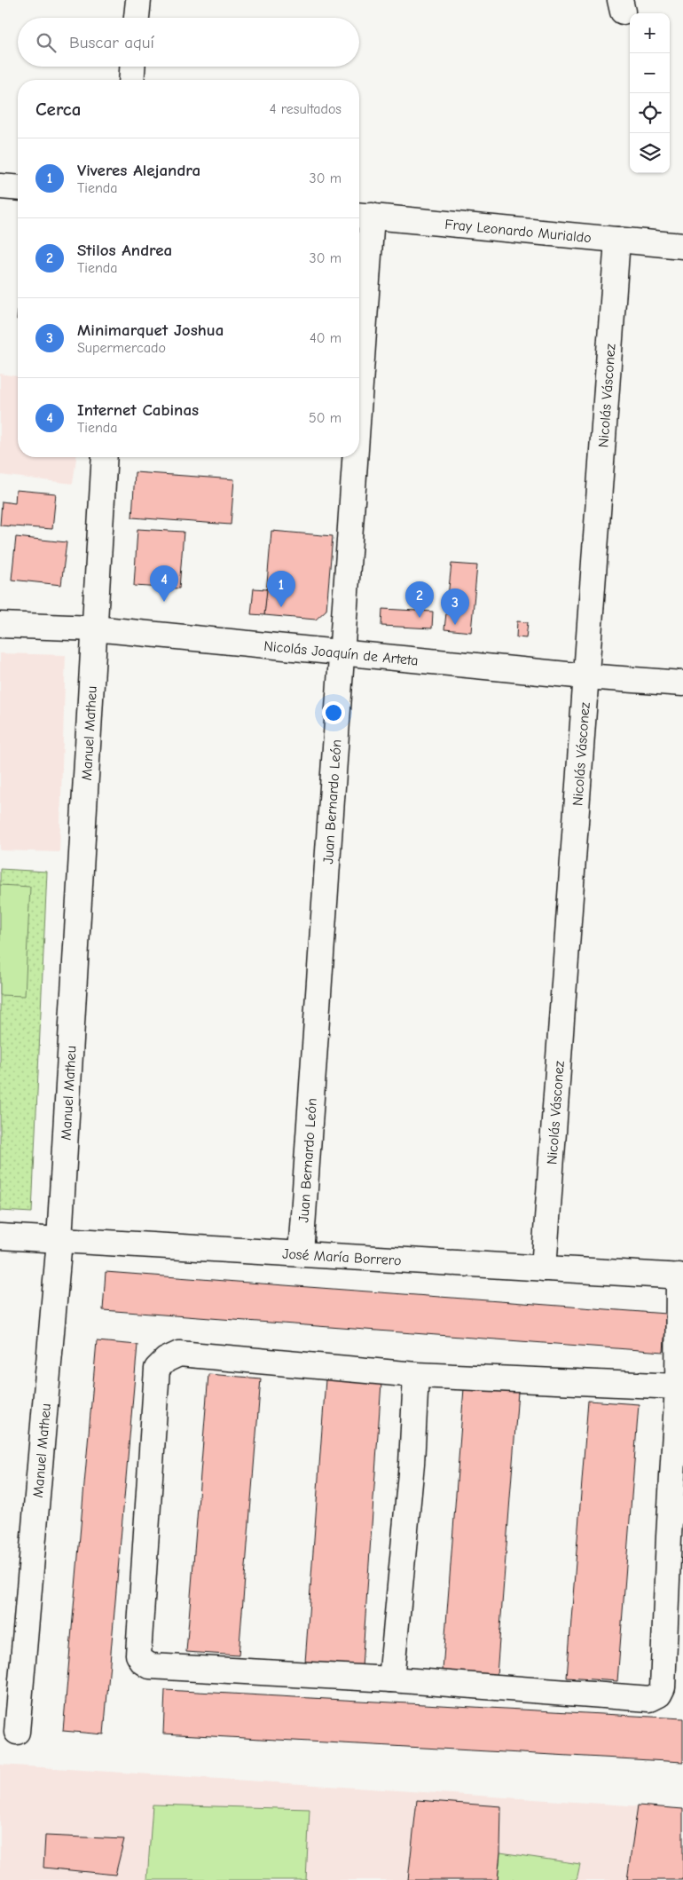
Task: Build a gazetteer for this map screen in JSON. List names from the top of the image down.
{
  "streets": {
    "street": [
      "Fray Leonardo Murialdo",
      "Nicolás Vásconez",
      "Nicolás Joaquín de Arteta",
      "Manuel Matheu",
      "Juan Bernardo León",
      "José María Borrero"
    ]
  },
  "crossings": [
    ["Fray Leonardo Murialdo", "Nicolás Vásconez"],
    ["Fray Leonardo Murialdo", "Juan Bernardo León"],
    ["Nicolás Vásconez", "Nicolás Joaquín de Arteta"],
    ["Nicolás Vásconez", "José María Borrero"],
    ["Nicolás Joaquín de Arteta", "Manuel Matheu"],
    ["Nicolás Joaquín de Arteta", "Juan Bernardo León"],
    ["Manuel Matheu", "José María Borrero"],
    ["Juan Bernardo León", "José María Borrero"]
  ],
  "page": {
    "map_buttons": ["+", "−"],
    "search": "Buscar aquí",
    "heading": ["Cerca", "4 resultados"],
    "list": [
      {
        "mark": "1",
        "name": "Viveres Alejandra",
        "note": "Tienda",
        "value": "30 m"
      },
      {
        "mark": "2",
        "name": "Stilos Andrea",
        "note": "Tienda",
        "value": "30 m"
      },
      {
        "mark": "3",
        "name": "Minimarquet Joshua",
        "note": "Supermercado",
        "value": "40 m"
      },
      {
        "mark": "4",
        "name": "Internet Cabinas",
        "note": "Tienda",
        "value": "50 m"
      }
    ],
    "pins": [
      "4",
      "1",
      "2",
      "3"
    ]
  }
}
